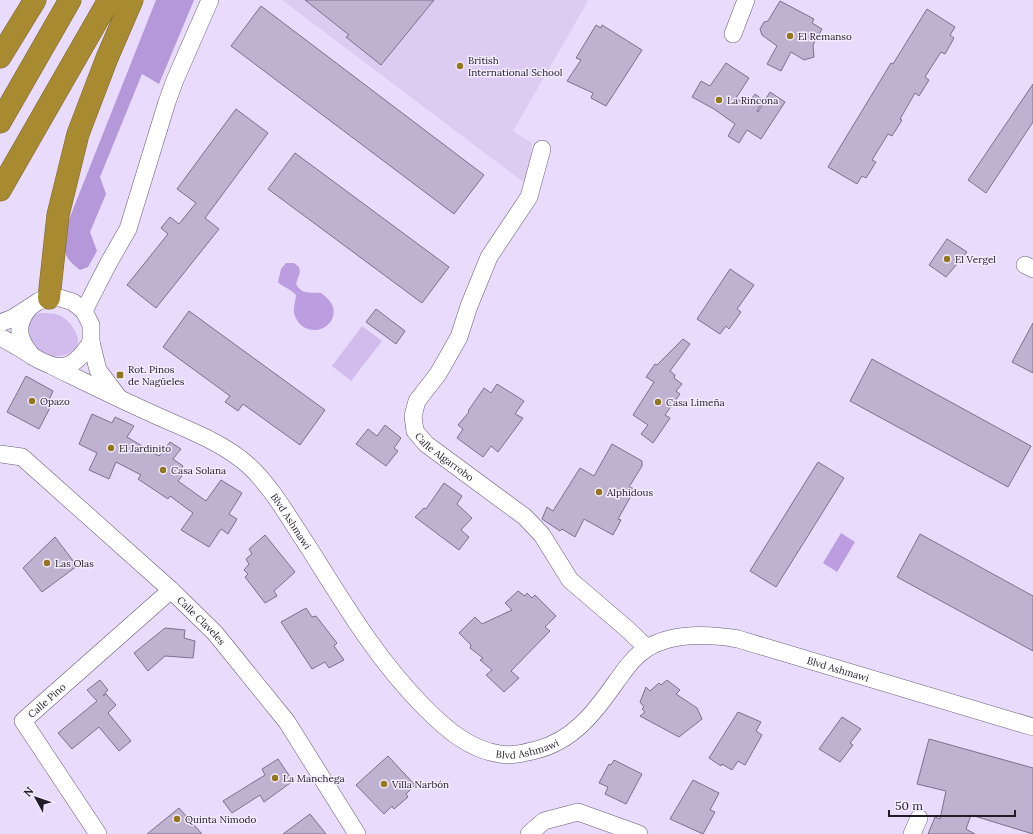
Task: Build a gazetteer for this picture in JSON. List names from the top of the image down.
{
  "streets": {
    "street": [
      "Calle Algarrobo",
      "Blvd Ashmawi",
      "Calle Claveles",
      "Calle Pino"
    ]
  },
  "crossings": [
    ["Calle Algarrobo", "Blvd Ashmawi"],
    ["Calle Claveles", "Calle Pino"]
  ],
  "places": {
    "other": [
      "El Remanso",
      "British International School",
      "La Rincona",
      "El Vergel",
      "Opazo",
      "Casa Limeña",
      "El Jardinito",
      "Casa Solana",
      "Alphidous",
      "Las Olas",
      "La Manchega",
      "Villa Narbón",
      "Quinta Nimodo"
    ],
    "transit": ["Rot. Pinos de Nagüeles"]
  },
  "scale_bar": "50 m",
  "north": "top left"
}
